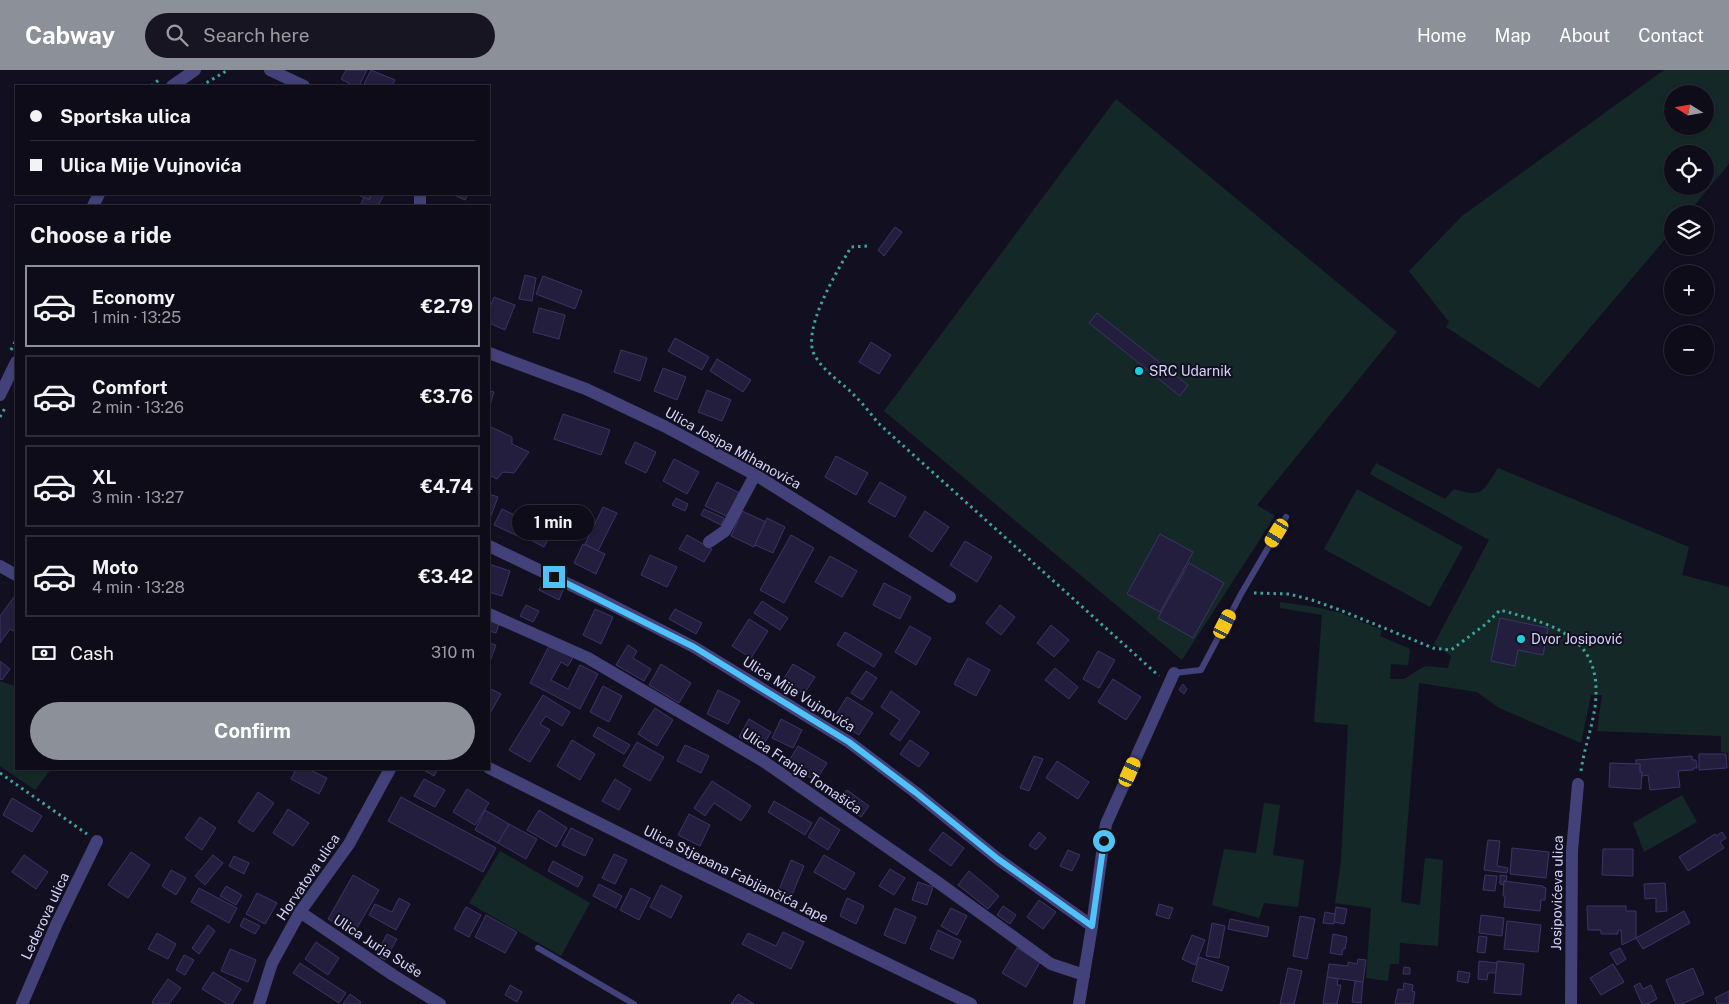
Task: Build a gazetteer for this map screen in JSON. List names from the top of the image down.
{
  "streets": {
    "street": [
      "Ulica Josipa Mihanovića",
      "Ulica Mije Vujnovića",
      "Ulica Franje Tomašića",
      "Ulica Stjepana Fabijančića Jape",
      "Horvatova ulica",
      "Josipovićeva ulica",
      "Lederova ulica",
      "Ulica Jurja Suše"
    ]
  },
  "crossings": [
    ["Horvatova ulica", "Ulica Jurja Suše"]
  ],
  "places": ["SRC Udarnik", "Dvor Josipović"],
  "north": "left",
  "page": {
    "header": "Cabway",
    "search": "Search here",
    "nav": [
      "Home",
      "Map",
      "About",
      "Contact"
    ],
    "map_buttons": ["+", "−"],
    "banner": ["Sportska ulica", "Ulica Mije Vujnovića"],
    "heading": "Choose a ride",
    "list": [
      {
        "name": "Economy",
        "note": "1 min · 13:25",
        "value": "€2.79"
      },
      {
        "name": "Comfort",
        "note": "2 min · 13:26",
        "value": "€3.76"
      },
      {
        "name": "XL",
        "note": "3 min · 13:27",
        "value": "€4.74"
      },
      {
        "name": "Moto",
        "note": "4 min · 13:28",
        "value": "€3.42"
      }
    ],
    "bubble": "1 min",
    "pay": ["Cash", "310 m"],
    "buttons": "Confirm"
  }
}
